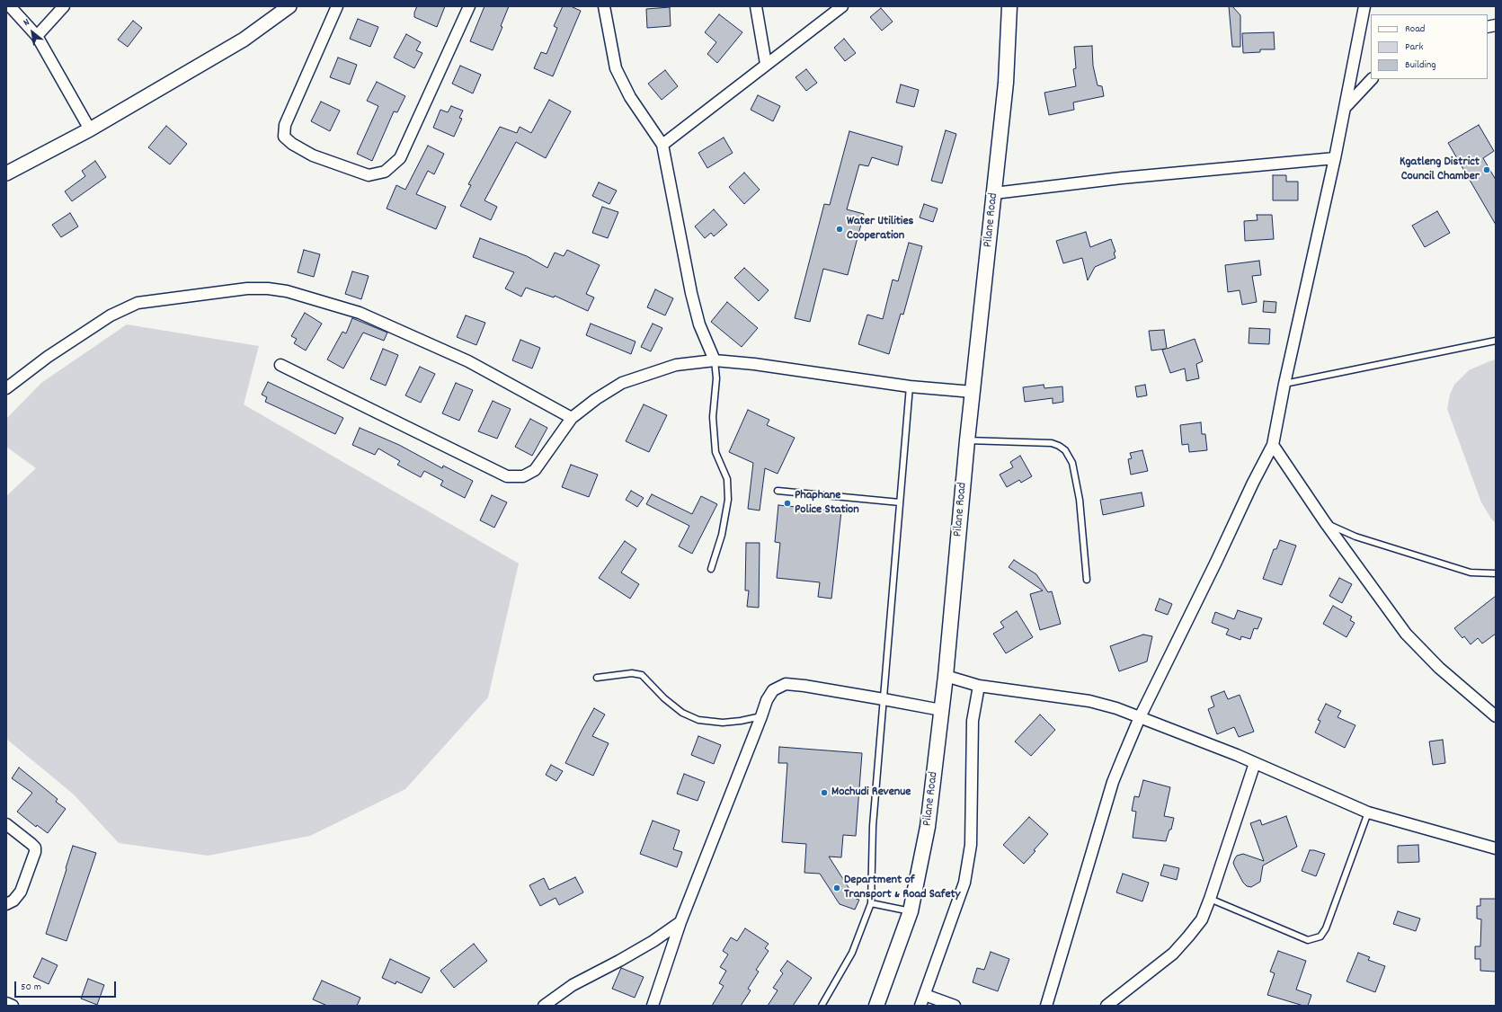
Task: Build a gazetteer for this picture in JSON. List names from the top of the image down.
{
  "streets": {
    "main road": ["Pilane Road"]
  },
  "places": [
    "Kgatleng District Council Chamber",
    "Water Utilities Cooperation",
    "Phaphane Police Station",
    "Mochudi Revenue",
    "Department of Transport & Road Safety"
  ],
  "legend": ["Road", "Park", "Building"],
  "scale_bar": "50 m",
  "north": "top left"
}
